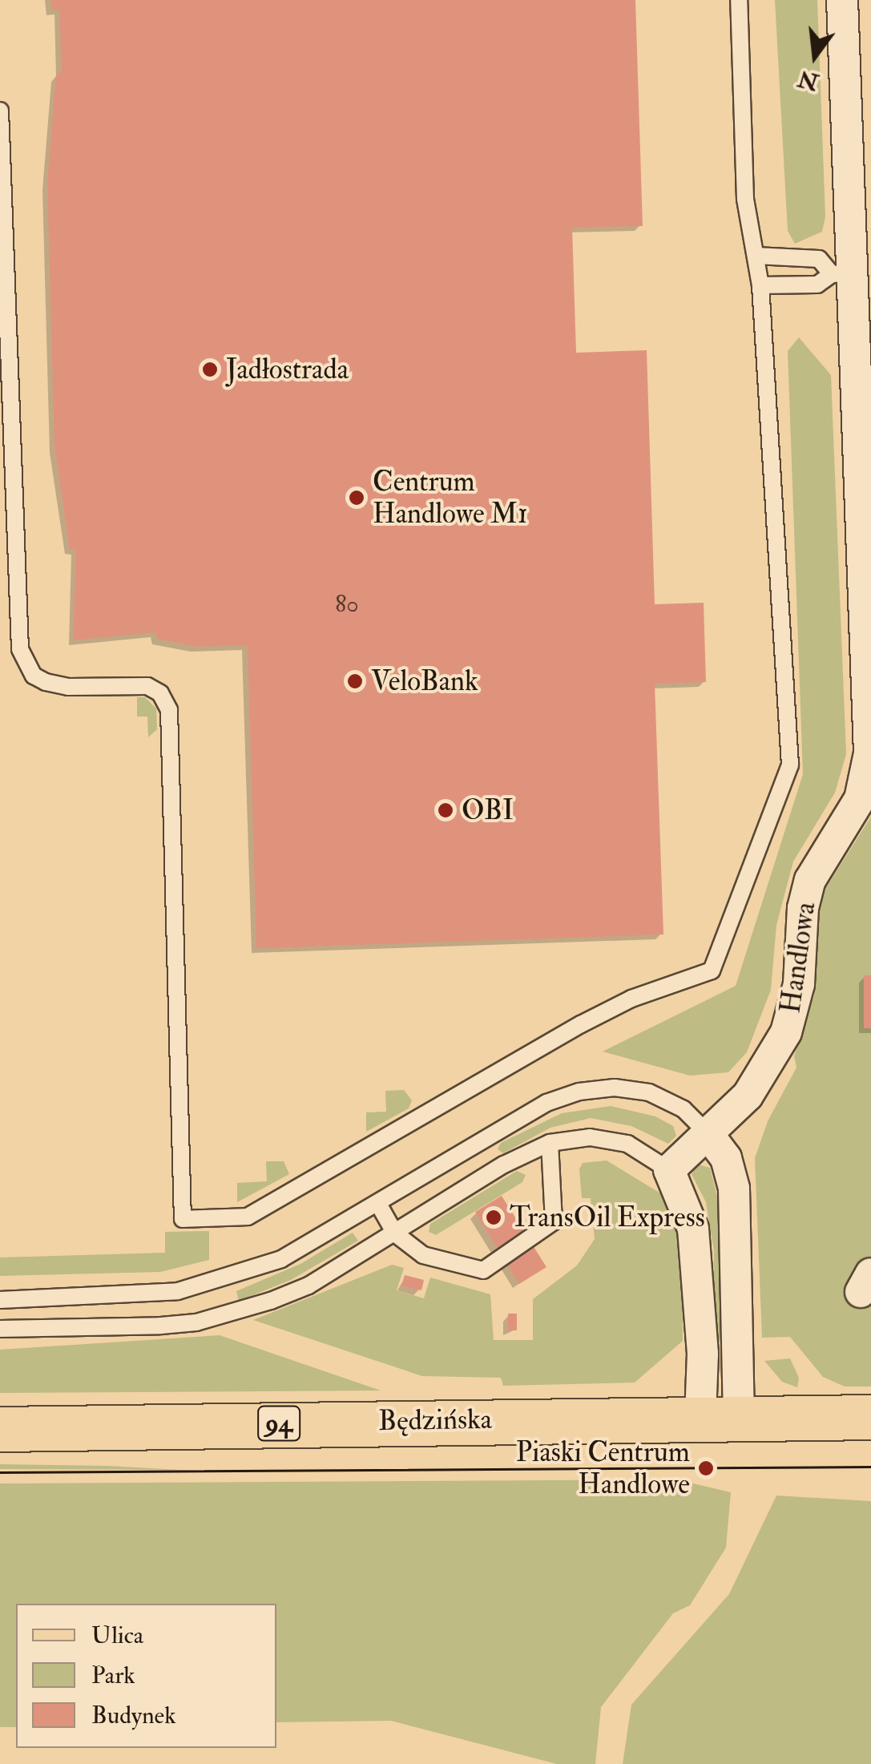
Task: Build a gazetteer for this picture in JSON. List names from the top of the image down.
{
  "streets": {
    "main road": ["Będzińska", "94"],
    "street": ["Handlowa"]
  },
  "places": [
    "Jadłostrada",
    "Centrum Handlowe M1",
    "VeloBank",
    "OBI",
    "TransOil Express",
    "Piaski Centrum Handlowe"
  ],
  "house_numbers": ["80"],
  "legend": ["Ulica", "Park", "Budynek"],
  "north": "bottom"
}
